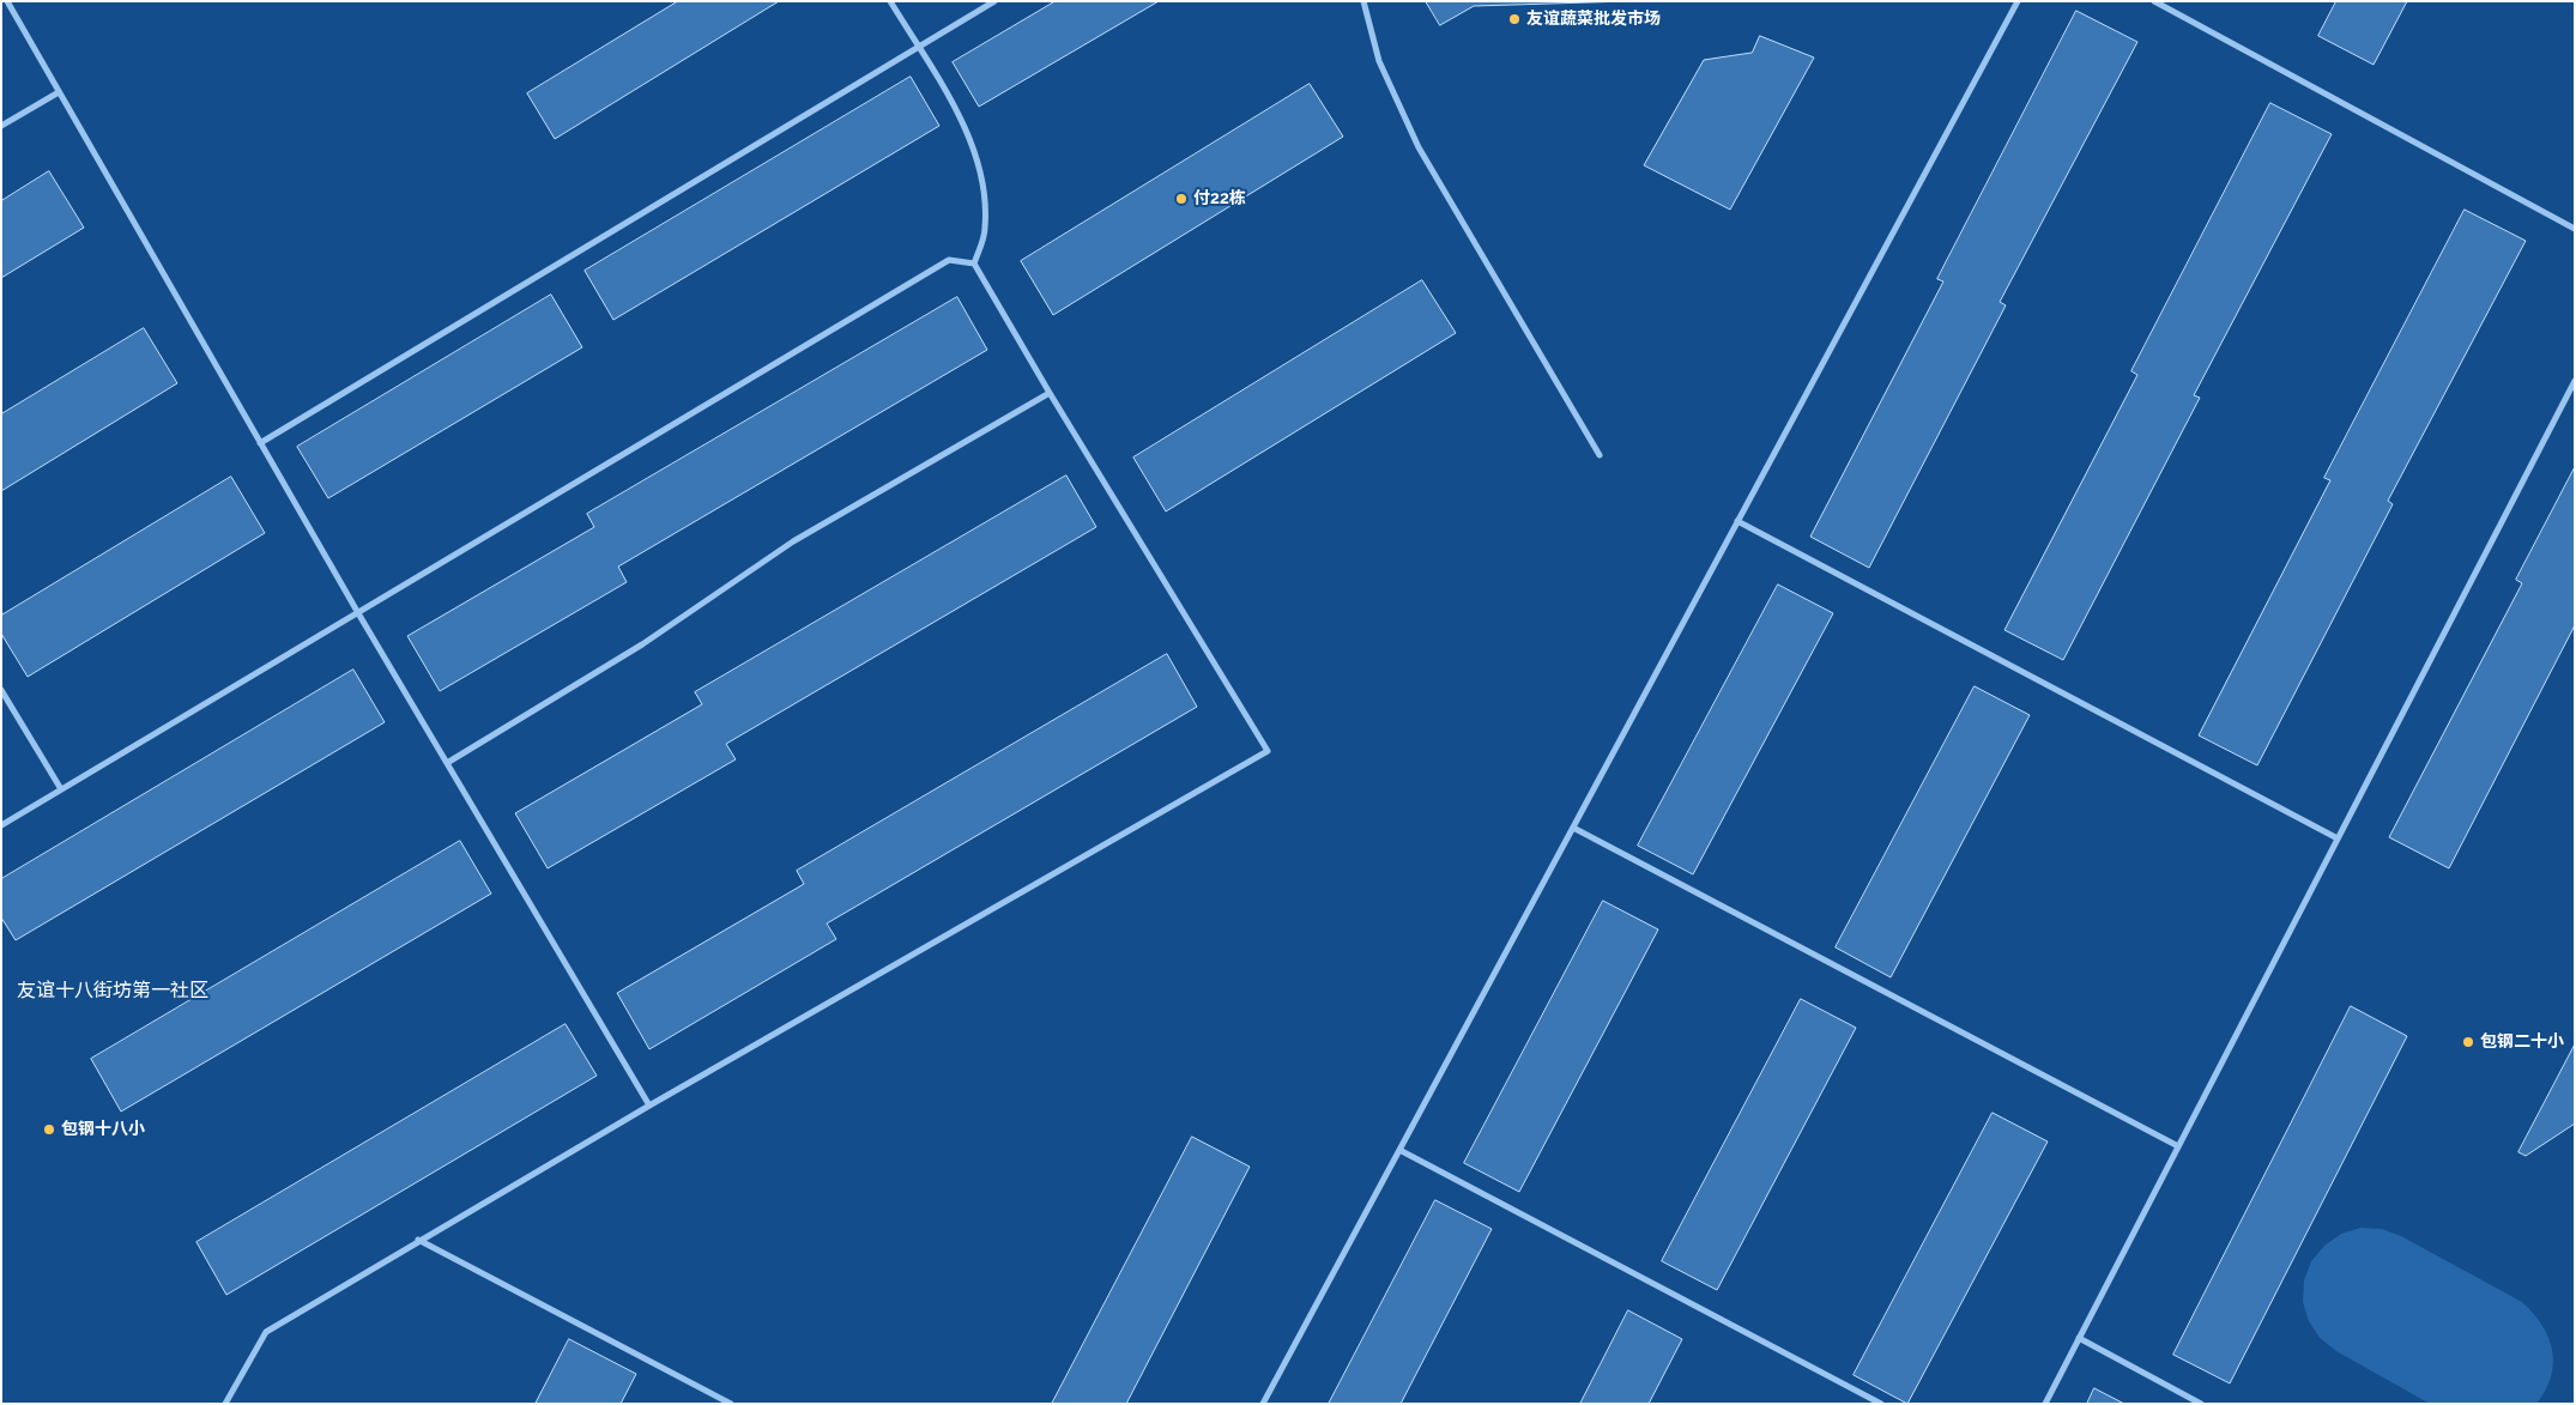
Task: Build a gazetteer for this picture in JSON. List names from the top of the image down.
{
  "districts": ["友谊十八街坊第一社区"],
  "places": [
    "友谊蔬菜批发市场",
    "付22栋",
    "包钢二十小",
    "包钢十八小"
  ]
}
